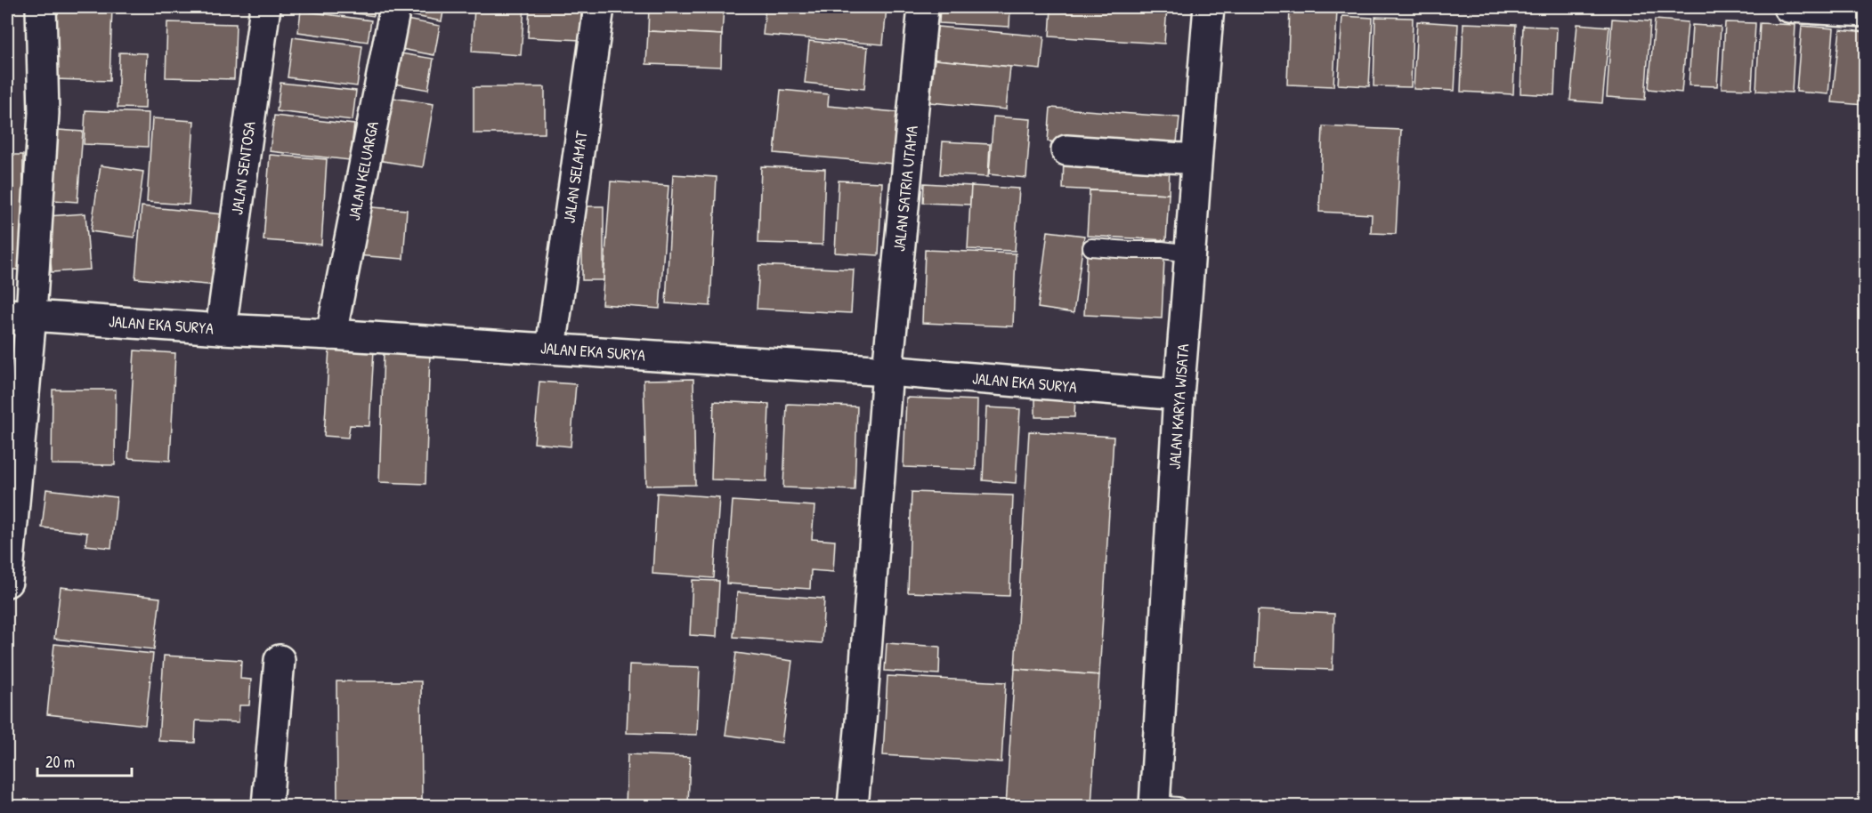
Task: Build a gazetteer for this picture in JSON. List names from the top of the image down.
{
  "streets": {
    "street": [
      "JALAN SENTOSA",
      "JALAN KELUARGA",
      "JALAN SELAMAT",
      "JALAN SATRIA UTAMA",
      "JALAN EKA SURYA",
      "JALAN KARYA WISATA"
    ]
  },
  "crossings": [
    ["JALAN SENTOSA", "JALAN EKA SURYA"],
    ["JALAN KELUARGA", "JALAN EKA SURYA"],
    ["JALAN SELAMAT", "JALAN EKA SURYA"],
    ["JALAN SATRIA UTAMA", "JALAN EKA SURYA"],
    ["JALAN EKA SURYA", "JALAN KARYA WISATA"]
  ],
  "scale_bar": "20 m"
}
